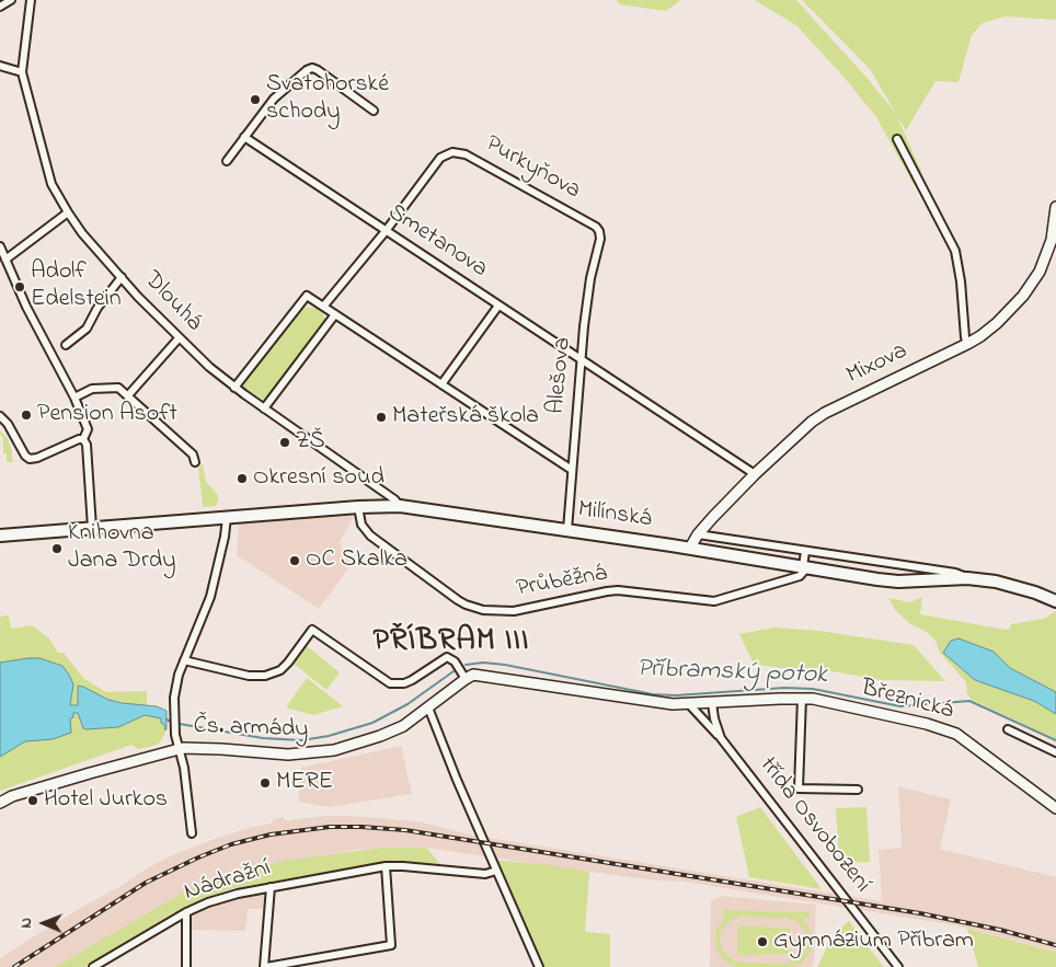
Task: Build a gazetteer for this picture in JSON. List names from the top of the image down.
{
  "streets": {
    "main road": ["Milínská"],
    "street": [
      "Purkyňova",
      "Smetanova",
      "Dlouhá",
      "Mixova",
      "Alešova",
      "Průběžná",
      "Březnická",
      "Čs. armády",
      "třída Osvobození",
      "Nádražní"
    ]
  },
  "crossings": [
    ["Purkyňova", "Smetanova"],
    ["Purkyňova", "Alešova"],
    ["Smetanova", "Mixova"],
    ["Smetanova", "Alešova"],
    ["Dlouhá", "Milínská"],
    ["Mixova", "Milínská"],
    ["Alešova", "Milínská"],
    ["Milínská", "Průběžná"],
    ["Březnická", "Čs. armády"],
    ["Březnická", "třída Osvobození"]
  ],
  "districts": ["PŘÍBRAM III"],
  "water": ["Příbramský potok"],
  "places": [
    "Svatohorské schody",
    "Adolf Edelstein",
    "Pension Asoft",
    "Mateřská škola",
    "ZŠ",
    "Okresní soud",
    "Knihovna Jana Drdy",
    "OC Skalka",
    "MERE",
    "Hotel Jurkos",
    "Gymnázium Příbram"
  ],
  "north": "left"
}
